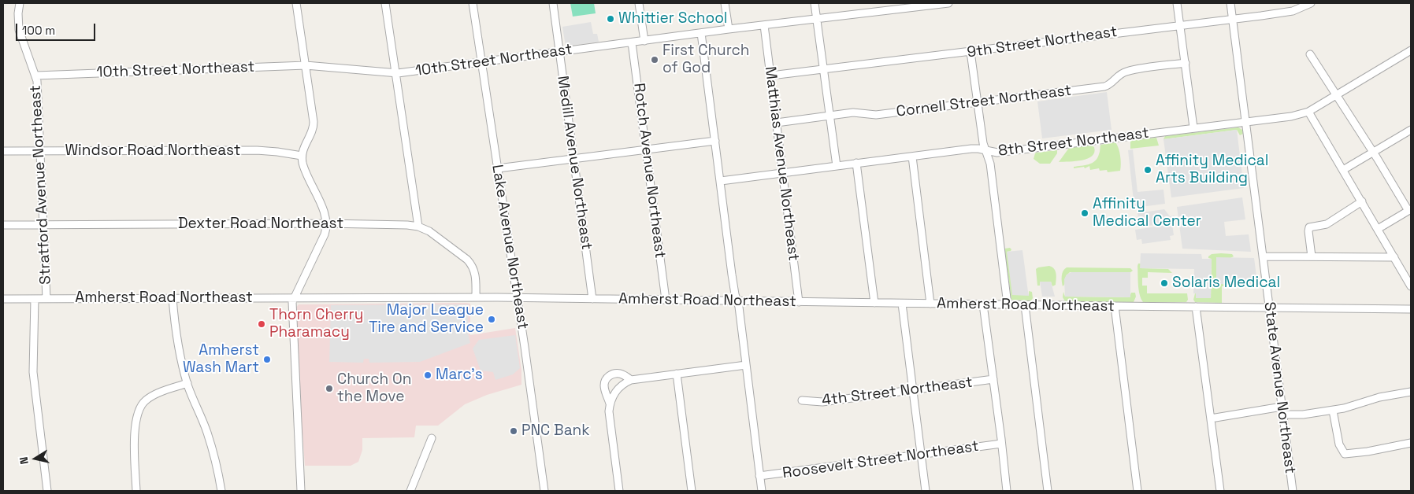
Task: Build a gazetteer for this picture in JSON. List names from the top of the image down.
{
  "streets": {
    "street": [
      "9th Street Northeast",
      "10th Street Northeast",
      "Cornell Street Northeast",
      "8th Street Northeast",
      "Windsor Road Northeast",
      "Medill Avenue Northeast",
      "Matthias Avenue Northeast",
      "Rotch Avenue Northeast",
      "Stratford Avenue Northeast",
      "Dexter Road Northeast",
      "Lake Avenue Northeast",
      "Amherst Road Northeast",
      "State Avenue Northeast",
      "4th Street Northeast",
      "Roosevelt Street Northeast"
    ]
  },
  "crossings": [
    ["9th Street Northeast", "Matthias Avenue Northeast"],
    ["9th Street Northeast", "State Avenue Northeast"],
    ["10th Street Northeast", "Medill Avenue Northeast"],
    ["10th Street Northeast", "Matthias Avenue Northeast"],
    ["10th Street Northeast", "Rotch Avenue Northeast"],
    ["10th Street Northeast", "Stratford Avenue Northeast"],
    ["10th Street Northeast", "Lake Avenue Northeast"],
    ["Cornell Street Northeast", "Matthias Avenue Northeast"],
    ["8th Street Northeast", "Matthias Avenue Northeast"],
    ["8th Street Northeast", "State Avenue Northeast"],
    ["Windsor Road Northeast", "Stratford Avenue Northeast"],
    ["Medill Avenue Northeast", "Amherst Road Northeast"],
    ["Matthias Avenue Northeast", "Amherst Road Northeast"],
    ["Rotch Avenue Northeast", "Amherst Road Northeast"],
    ["Stratford Avenue Northeast", "Dexter Road Northeast"],
    ["Stratford Avenue Northeast", "Amherst Road Northeast"],
    ["Dexter Road Northeast", "Amherst Road Northeast"],
    ["Lake Avenue Northeast", "Amherst Road Northeast"],
    ["Amherst Road Northeast", "State Avenue Northeast"]
  ],
  "places": [
    "Whittier School",
    "First Church of God",
    "Affinity Medical Arts Building",
    "Affinity Medical Center",
    "Solaris Medical",
    "Major League Tire and Service",
    "Thorn Cherry Pharamacy",
    "Amherst Wash Mart",
    "Marc's",
    "Church On the Move",
    "PNC Bank"
  ],
  "scale_bar": "100 m",
  "north": "left"
}
